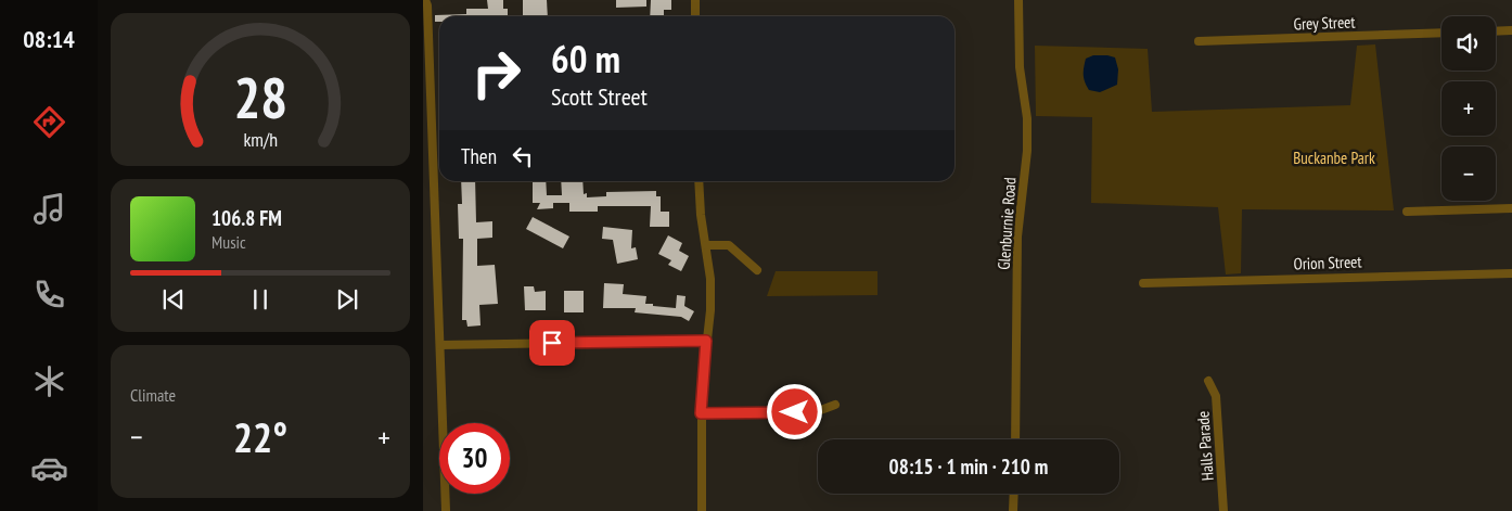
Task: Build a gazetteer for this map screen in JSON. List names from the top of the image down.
{
  "streets": {
    "street": [
      "Grey Street",
      "Glenburnie Road",
      "Orion Street",
      "Halls Parade"
    ]
  },
  "parks": ["Buckanbe Park"],
  "page": {
    "tabs": "08:14",
    "map_buttons": ["+", "−"],
    "turn": ["60 m", "Scott Street"],
    "then": "Then",
    "song": ["106.8 FM", "Music"],
    "tile": "Climate",
    "heat": ["−", "22°", "+"],
    "limit": "30",
    "trip": "08:15 · 1 min · 210 m",
    "gauge": ["28", "km/h"]
  }
}
